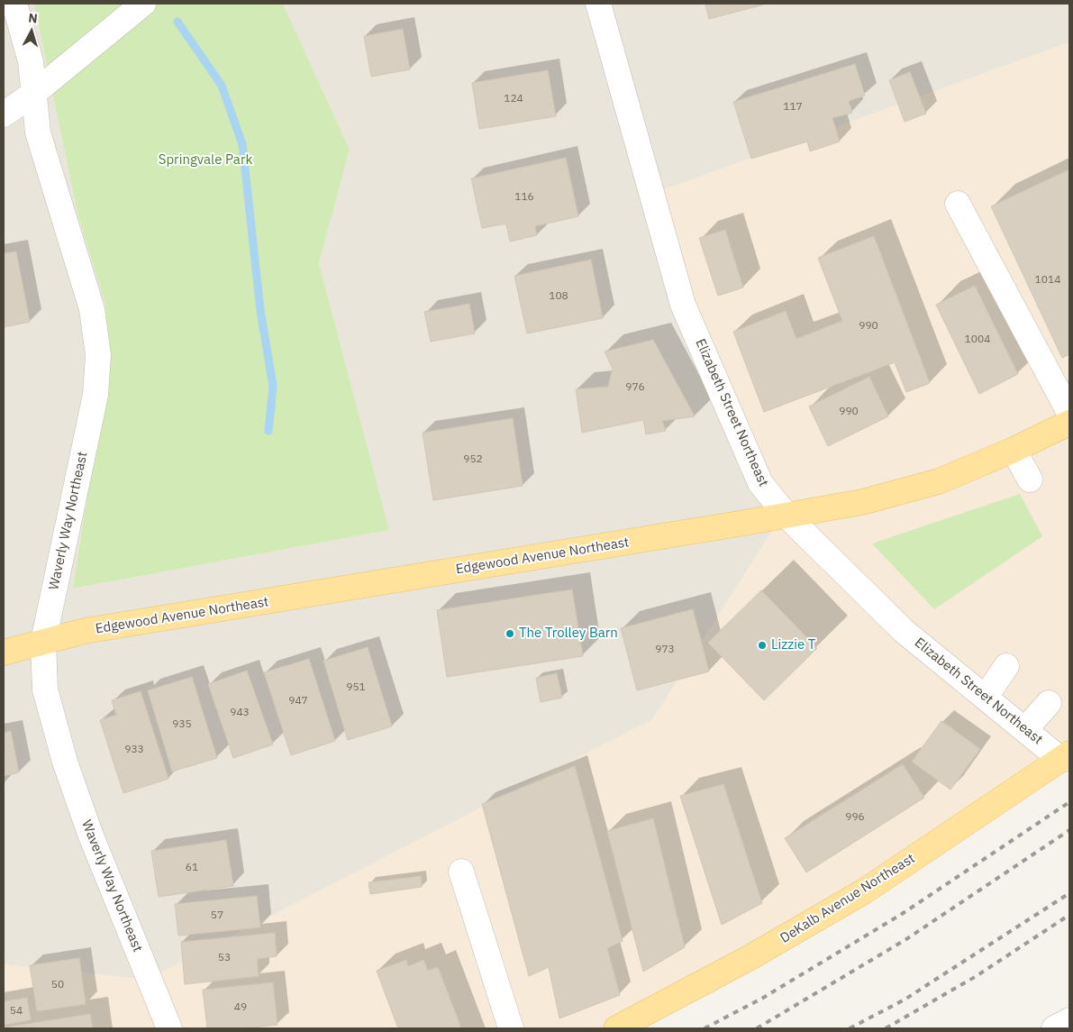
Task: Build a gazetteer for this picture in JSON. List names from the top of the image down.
{
  "streets": {
    "main road": ["Edgewood Avenue Northeast", "DeKalb Avenue Northeast"],
    "street": ["Elizabeth Street Northeast", "Waverly Way Northeast"]
  },
  "crossings": [
    ["Elizabeth Street Northeast", "Edgewood Avenue Northeast"],
    ["Elizabeth Street Northeast", "DeKalb Avenue Northeast"],
    ["Waverly Way Northeast", "Edgewood Avenue Northeast"]
  ],
  "parks": ["Springvale Park"],
  "places": ["The Trolley Barn", "Lizzie T"],
  "house_numbers": [
    "124",
    "117",
    "116",
    "1014",
    "108",
    "990",
    "1004",
    "976",
    "990",
    "952",
    "973",
    "951",
    "947",
    "943",
    "935",
    "933",
    "996",
    "61",
    "57",
    "53",
    "50",
    "49",
    "54"
  ],
  "north": "top"
}
